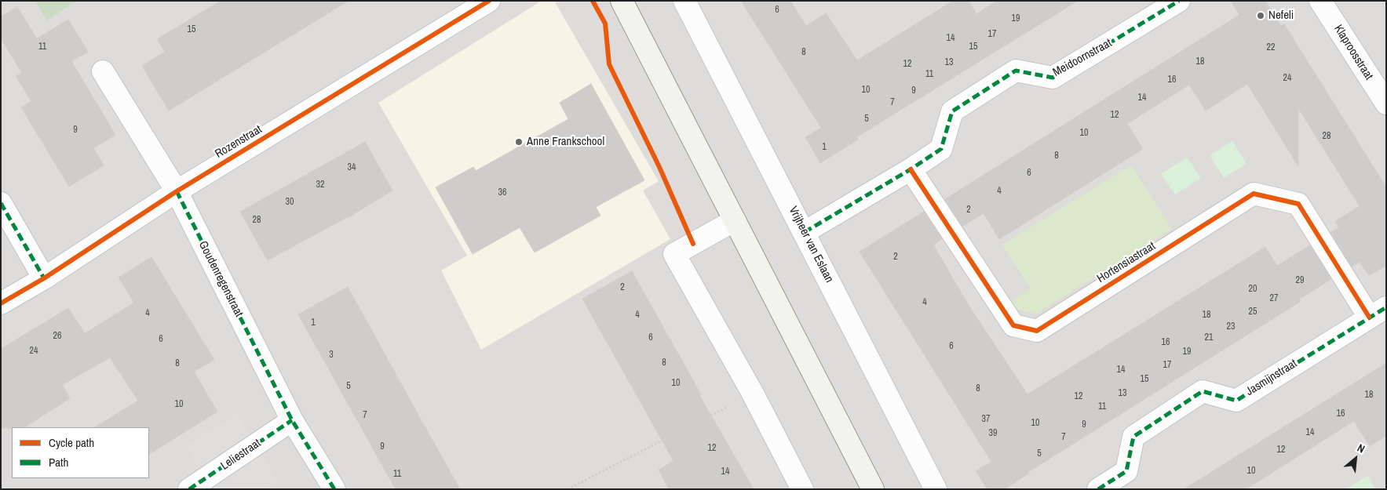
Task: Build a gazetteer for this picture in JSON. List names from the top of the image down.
{
  "streets": {
    "street": [
      "Klaproosstraat",
      "Meidoornstraat",
      "Rozenstraat",
      "Vrijheer van Eslaan",
      "Hortensiastraat",
      "Goudenregenstraat",
      "Jasmijnstraat",
      "Leliestraat"
    ]
  },
  "crossings": [
    ["Meidoornstraat", "Vrijheer van Eslaan"],
    ["Meidoornstraat", "Hortensiastraat"],
    ["Rozenstraat", "Goudenregenstraat"],
    ["Hortensiastraat", "Jasmijnstraat"],
    ["Goudenregenstraat", "Leliestraat"]
  ],
  "places": ["Nefeli", "Anne Frankschool"],
  "house_numbers": [
    "6",
    "19",
    "15",
    "17",
    "14",
    "11",
    "15",
    "22",
    "8",
    "18",
    "13",
    "12",
    "11",
    "24",
    "16",
    "10",
    "9",
    "14",
    "7",
    "12",
    "5",
    "9",
    "10",
    "28",
    "1",
    "8",
    "34",
    "6",
    "32",
    "4",
    "36",
    "30",
    "2",
    "28",
    "2",
    "29",
    "2",
    "20",
    "27",
    "4",
    "25",
    "4",
    "4",
    "18",
    "1",
    "23",
    "26",
    "6",
    "21",
    "6",
    "16",
    "6",
    "24",
    "19",
    "3",
    "8",
    "8",
    "17",
    "14",
    "15",
    "10",
    "5",
    "8",
    "13",
    "18",
    "12",
    "10",
    "11",
    "16",
    "7",
    "37",
    "10",
    "9",
    "14",
    "39",
    "7",
    "9",
    "12",
    "12",
    "5",
    "10",
    "14",
    "11"
  ],
  "legend": ["Cycle path", "Path"],
  "north": "top right"
}
